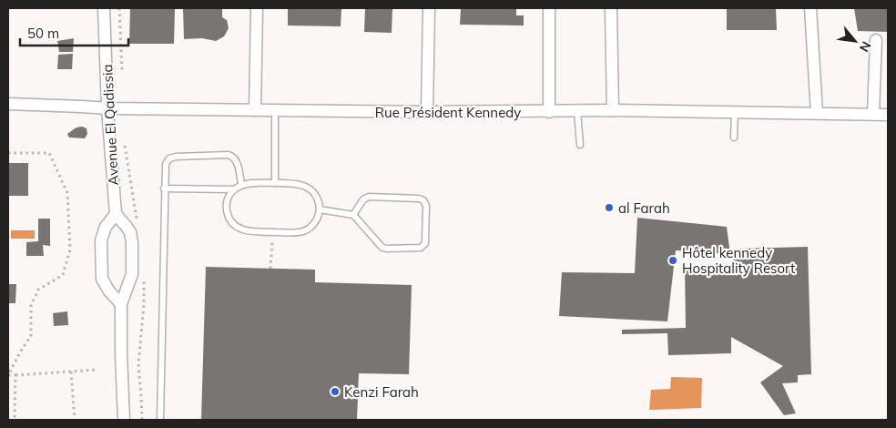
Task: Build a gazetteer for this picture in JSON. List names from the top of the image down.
{
  "streets": {
    "street": ["Rue Président Kennedy", "Avenue El Qadissia"]
  },
  "crossings": [
    ["Rue Président Kennedy", "Avenue El Qadissia"]
  ],
  "places": ["al Farah", "Hôtel kennedy Hospitality Resort", "Kenzi Farah"],
  "scale_bar": "50 m",
  "north": "bottom right"
}
